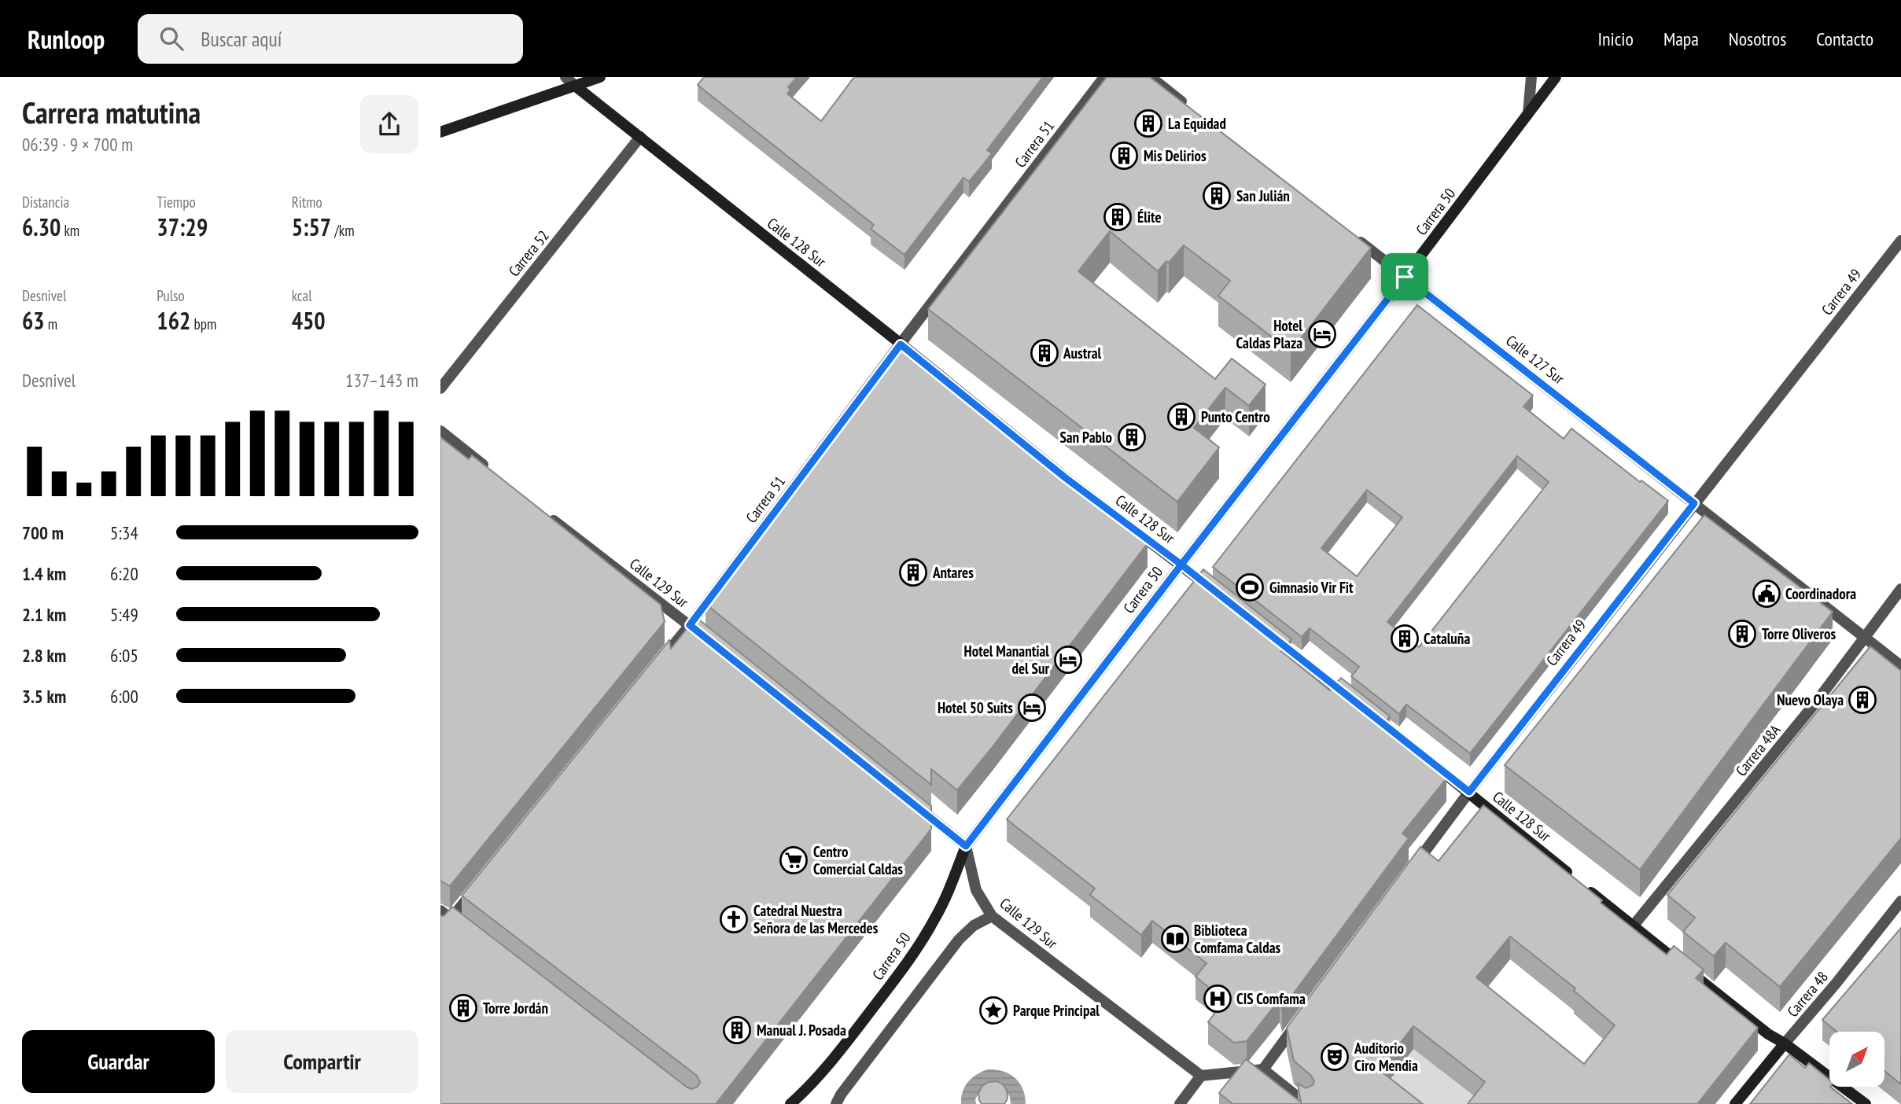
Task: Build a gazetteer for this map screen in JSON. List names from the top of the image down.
{
  "streets": {
    "main road": ["Carrera 50", "Calle 128 Sur", "Carrera 48"],
    "street": [
      "Carrera 51",
      "Carrera 52",
      "Carrera 49",
      "Calle 127 Sur",
      "Calle 129 Sur",
      "Carrera 48A"
    ]
  },
  "crossings": [
    ["Carrera 51", "Calle 128 Sur"],
    ["Carrera 51", "Calle 129 Sur"],
    ["Carrera 50", "Calle 128 Sur"],
    ["Carrera 50", "Calle 127 Sur"],
    ["Carrera 50", "Calle 129 Sur"],
    ["Calle 128 Sur", "Carrera 52"],
    ["Calle 128 Sur", "Carrera 49"],
    ["Calle 128 Sur", "Carrera 48A"],
    ["Calle 128 Sur", "Carrera 48"],
    ["Carrera 49", "Calle 127 Sur"],
    ["Calle 127 Sur", "Carrera 48A"]
  ],
  "places": {
    "building": [
      "La Equidad",
      "Mis Delirios",
      "San Julián",
      "Élite",
      "Austral",
      "Punto Centro",
      "San Pablo",
      "Antares",
      "Torre Oliveros",
      "Cataluña",
      "Nuevo Olaya",
      "Torre Jordán",
      "Manual J. Posada"
    ],
    "hotel": ["Hotel Caldas Plaza", "Hotel Manantial del Sur", "Hotel 50 Suits"],
    "sports": ["Gimnasio Vir Fit"],
    "public building": ["Coordinadora"],
    "supermarket": ["Centro Comercial Caldas"],
    "church": ["Catedral Nuestra Señora de las Mercedes"],
    "library": ["Biblioteca Comfama Caldas"],
    "hospital": ["CIS Comfama"],
    "place": ["Parque Principal"],
    "theatre": ["Auditorio Ciro Mendia"]
  },
  "north": "top right",
  "page": {
    "header": "Runloop",
    "search": "Buscar aquí",
    "nav": [
      "Inicio",
      "Mapa",
      "Nosotros",
      "Contacto"
    ],
    "heading": ["Carrera matutina", "06:39 · 9 × 700 m"],
    "stats": [
      ["Distancia", "6.30 km"],
      ["Tiempo", "37:29"],
      ["Ritmo", "5:57 /km"],
      ["Desnivel", "63 m"],
      ["Pulso", "162 bpm"],
      ["kcal", "450"]
    ],
    "chart": ["Desnivel", "137–143 m"],
    "list": [
      {
        "name": "700 m",
        "note": "5:34"
      },
      {
        "name": "1.4 km",
        "note": "6:20"
      },
      {
        "name": "2.1 km",
        "note": "5:49"
      },
      {
        "name": "2.8 km",
        "note": "6:05"
      },
      {
        "name": "3.5 km",
        "note": "6:00"
      }
    ],
    "buttons": ["Guardar", "Compartir"]
  }
}
